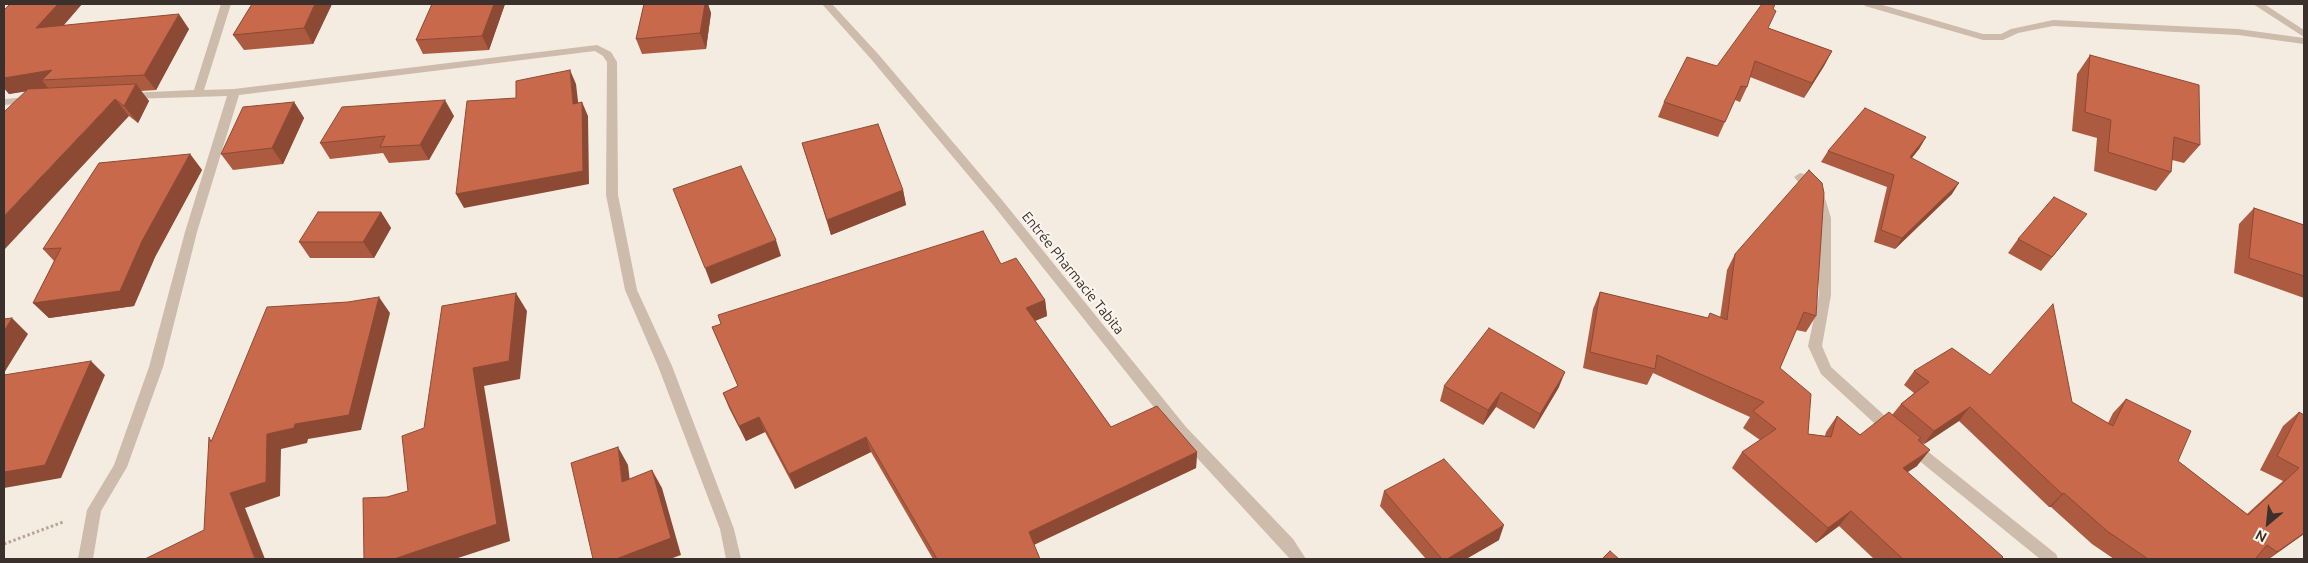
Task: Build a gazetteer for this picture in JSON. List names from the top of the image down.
{
  "streets": {
    "street": ["Entrée Pharmacie Tabita"]
  },
  "north": "bottom left"
}
